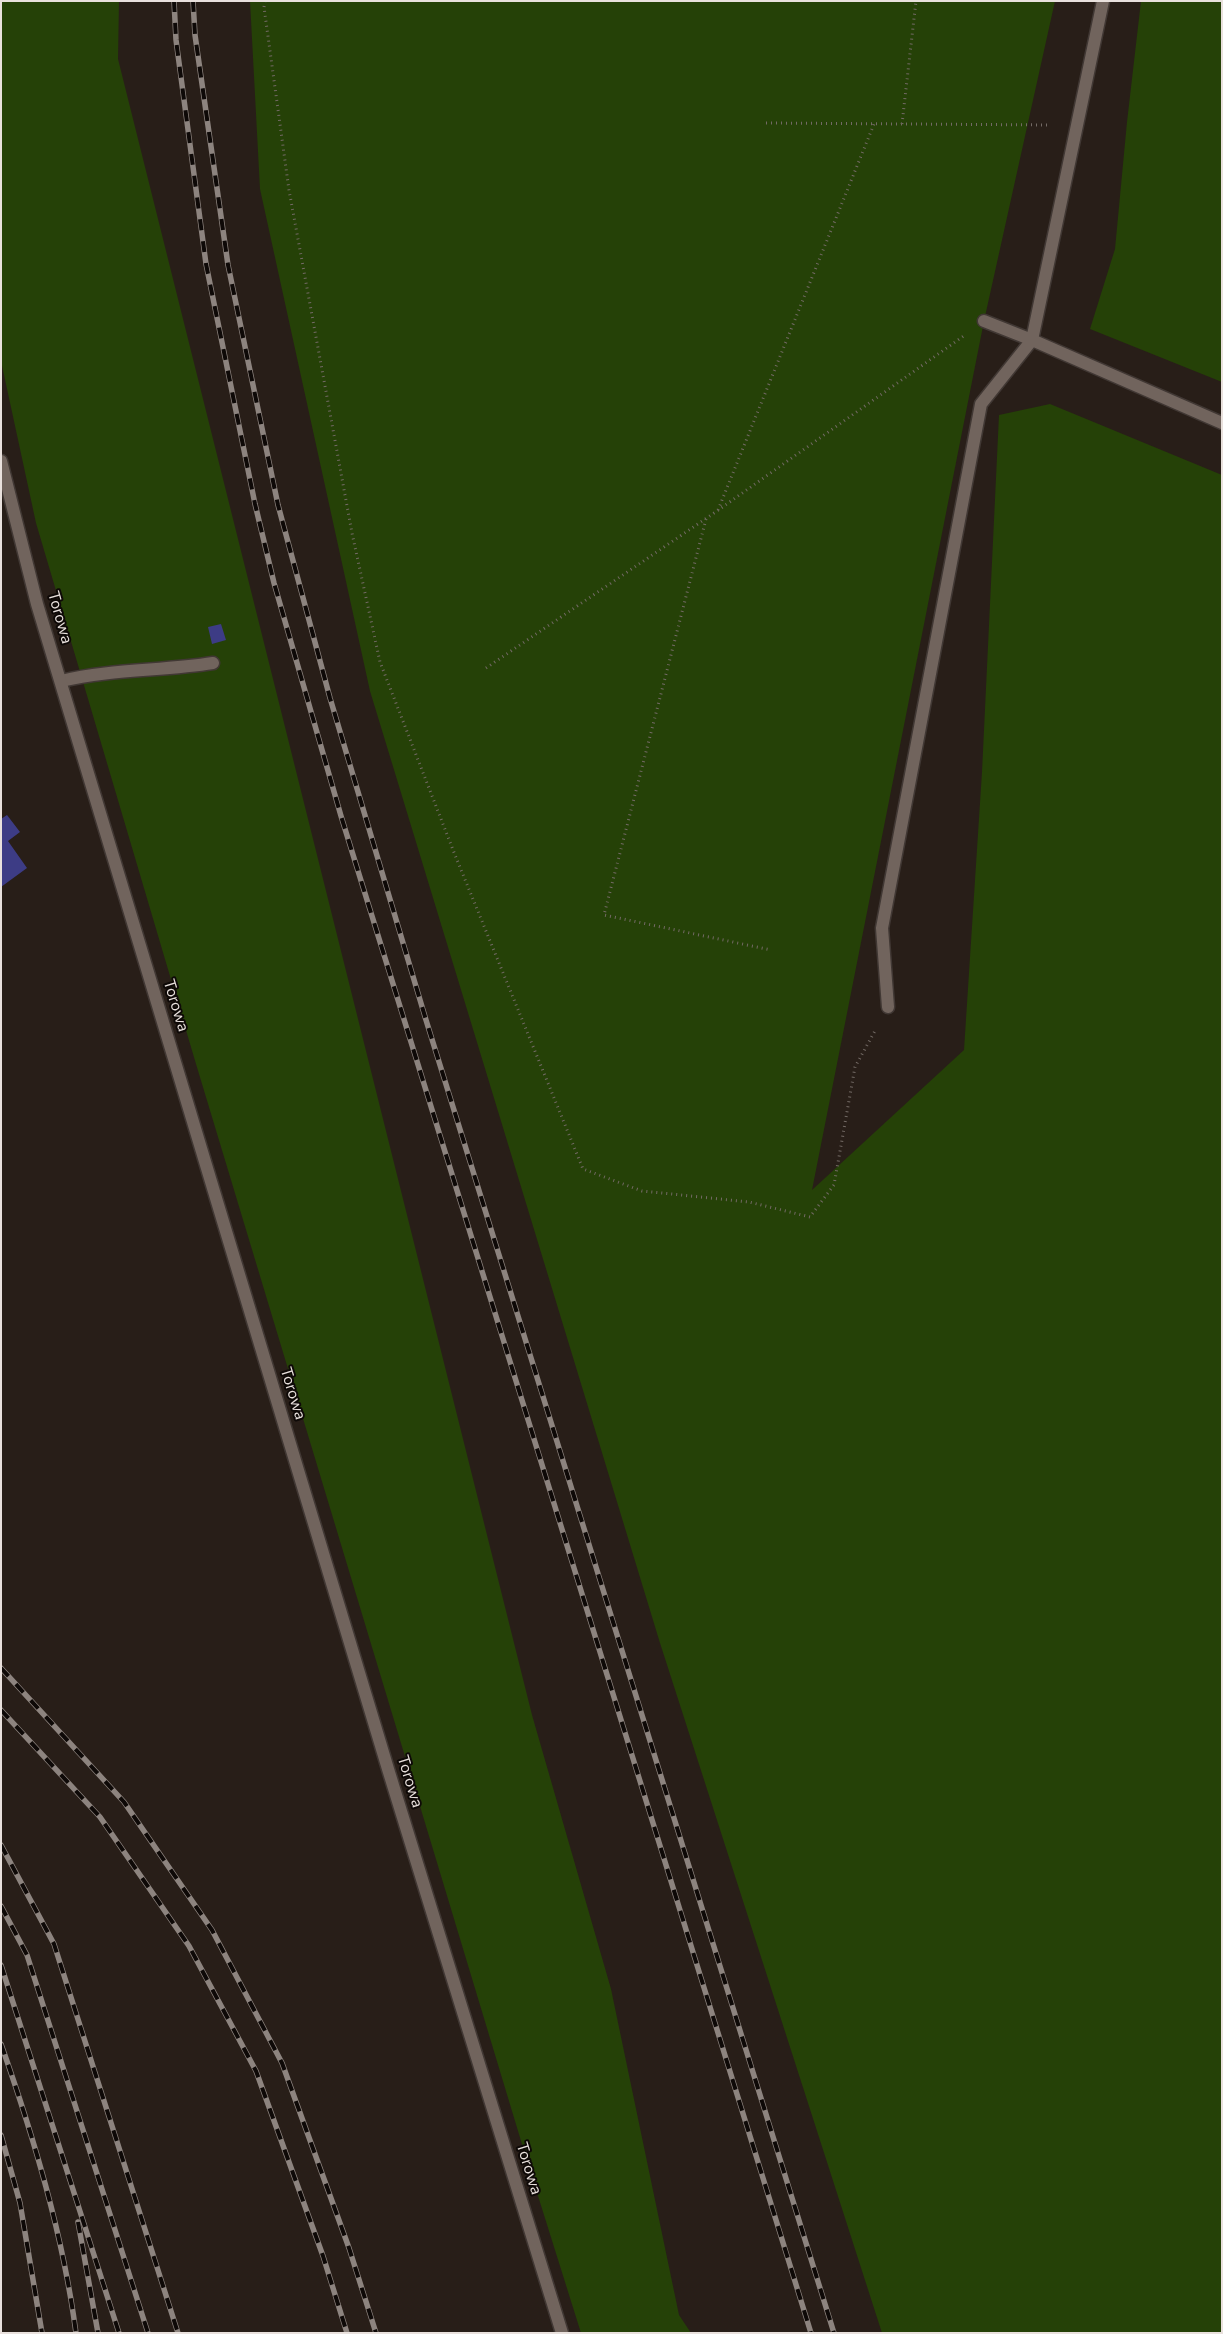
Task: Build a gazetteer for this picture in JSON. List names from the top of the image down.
{
  "streets": {
    "street": ["Torowa"]
  }
}
